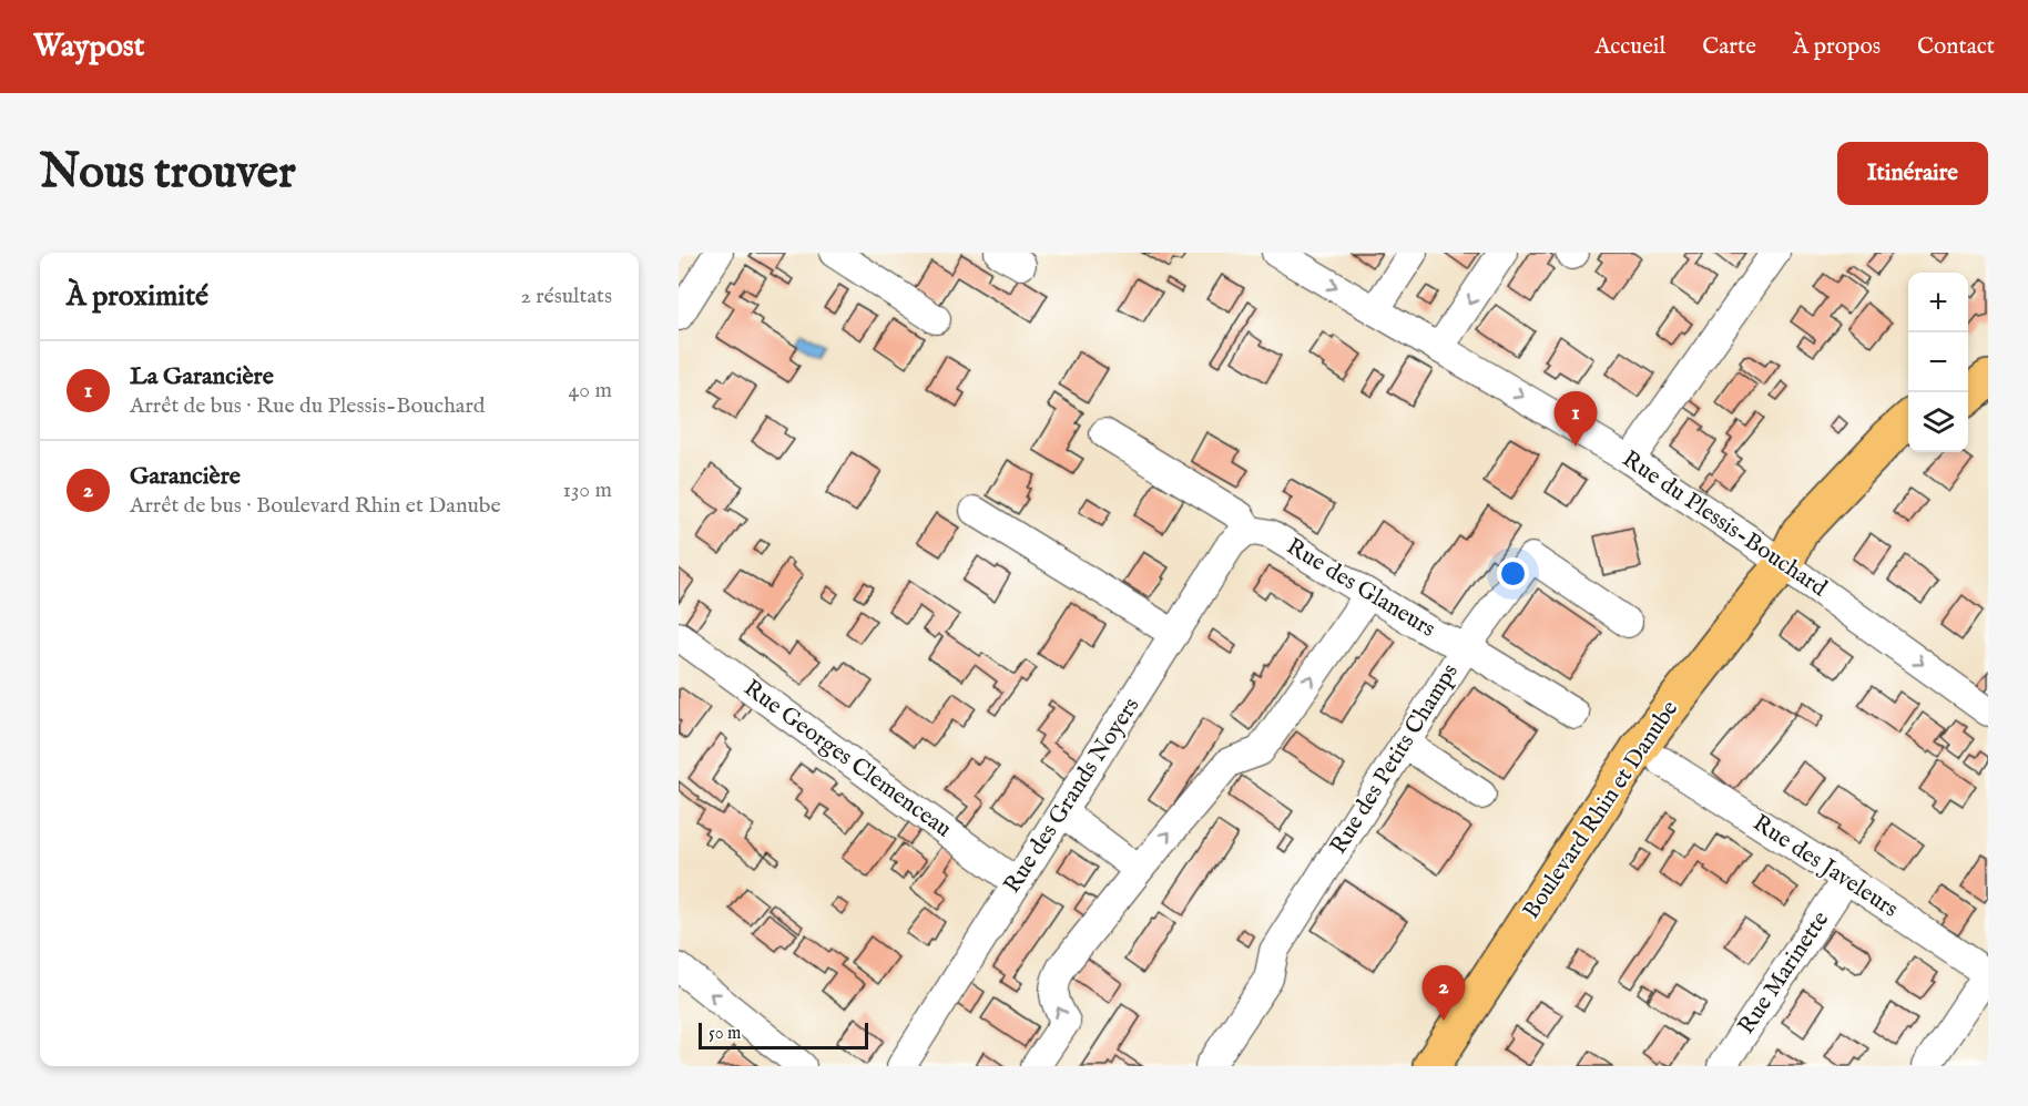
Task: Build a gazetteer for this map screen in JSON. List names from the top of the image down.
{
  "streets": {
    "main road": ["Boulevard Rhin et Danube"],
    "street": [
      "Rue du Plessis-Bouchard",
      "Rue des Glaneurs",
      "Rue Georges Clemenceau",
      "Rue des Petits Champs",
      "Rue des Grands Noyers",
      "Rue des Javeleurs",
      "Rue Marinette"
    ]
  },
  "crossings": [
    ["Rue du Plessis-Bouchard", "Boulevard Rhin et Danube"],
    ["Rue des Glaneurs", "Rue des Petits Champs"],
    ["Rue des Glaneurs", "Rue des Grands Noyers"],
    ["Rue Georges Clemenceau", "Rue des Grands Noyers"],
    ["Rue des Javeleurs", "Rue Marinette"]
  ],
  "one_way": ["Rue du Plessis-Bouchard"],
  "scale_bar": "50 m",
  "page": {
    "header": "Waypost",
    "nav": [
      "Accueil",
      "Carte",
      "À propos",
      "Contact"
    ],
    "buttons": "Itinéraire",
    "title": "Nous trouver",
    "heading": ["À proximité", "2 résultats"],
    "map_buttons": ["+", "−"],
    "list": [
      {
        "mark": "1",
        "name": "La Garancière",
        "note": "Arrêt de bus · Rue du Plessis-Bouchard",
        "value": "40 m"
      },
      {
        "mark": "2",
        "name": "Garancière",
        "note": "Arrêt de bus · Boulevard Rhin et Danube",
        "value": "130 m"
      }
    ],
    "pins": ["1", "2"],
    "scale": "50 m"
  }
}
